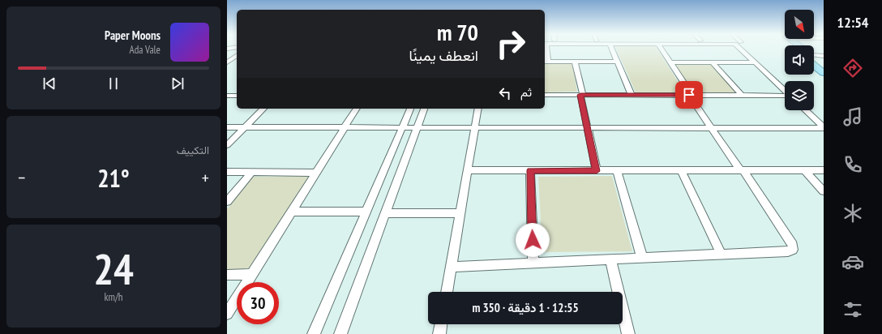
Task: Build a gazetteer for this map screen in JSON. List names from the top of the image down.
{
  "north": "bottom right",
  "page": {
    "tabs": "12:54",
    "turn": ["70 m", "انعطف يمينًا"],
    "song": ["Paper Moons", "Ada Vale"],
    "then": "ثم",
    "tile": [
      "التكييف",
      ["24", "km/h"]
    ],
    "heat": ["−", "21°", "+"],
    "limit": "30",
    "trip": "12:55 · 1 دقيقة · 350 m"
  }
}
